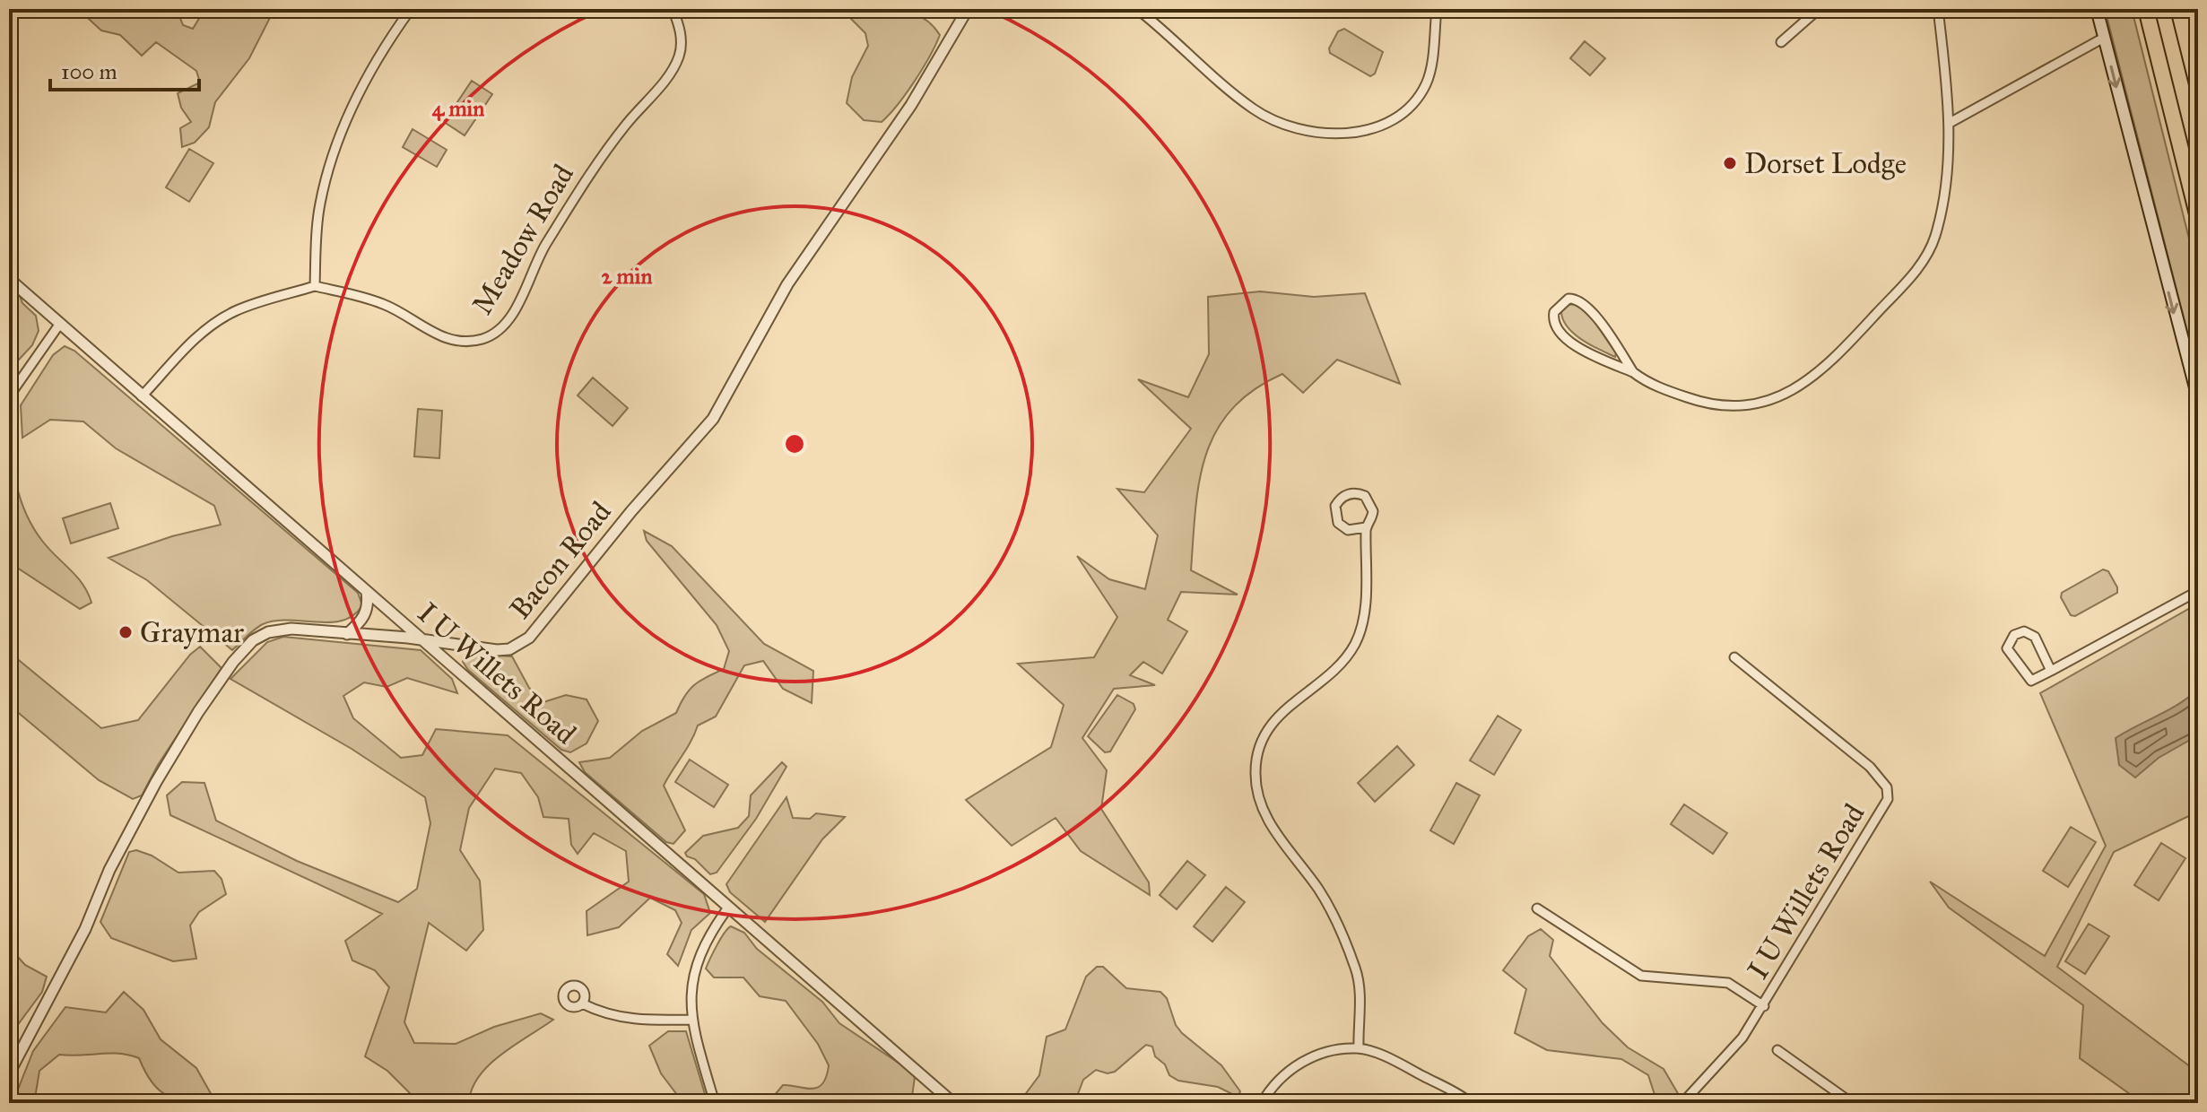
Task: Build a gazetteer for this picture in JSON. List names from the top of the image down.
{
  "streets": {
    "street": ["Meadow Road", "Bacon Road", "I U Willets Road"]
  },
  "crossings": [
    ["Bacon Road", "I U Willets Road"]
  ],
  "places": ["Dorset Lodge", "Graymar"],
  "scale_bar": "100 m",
  "rings": ["4 min", "2 min"]
}
